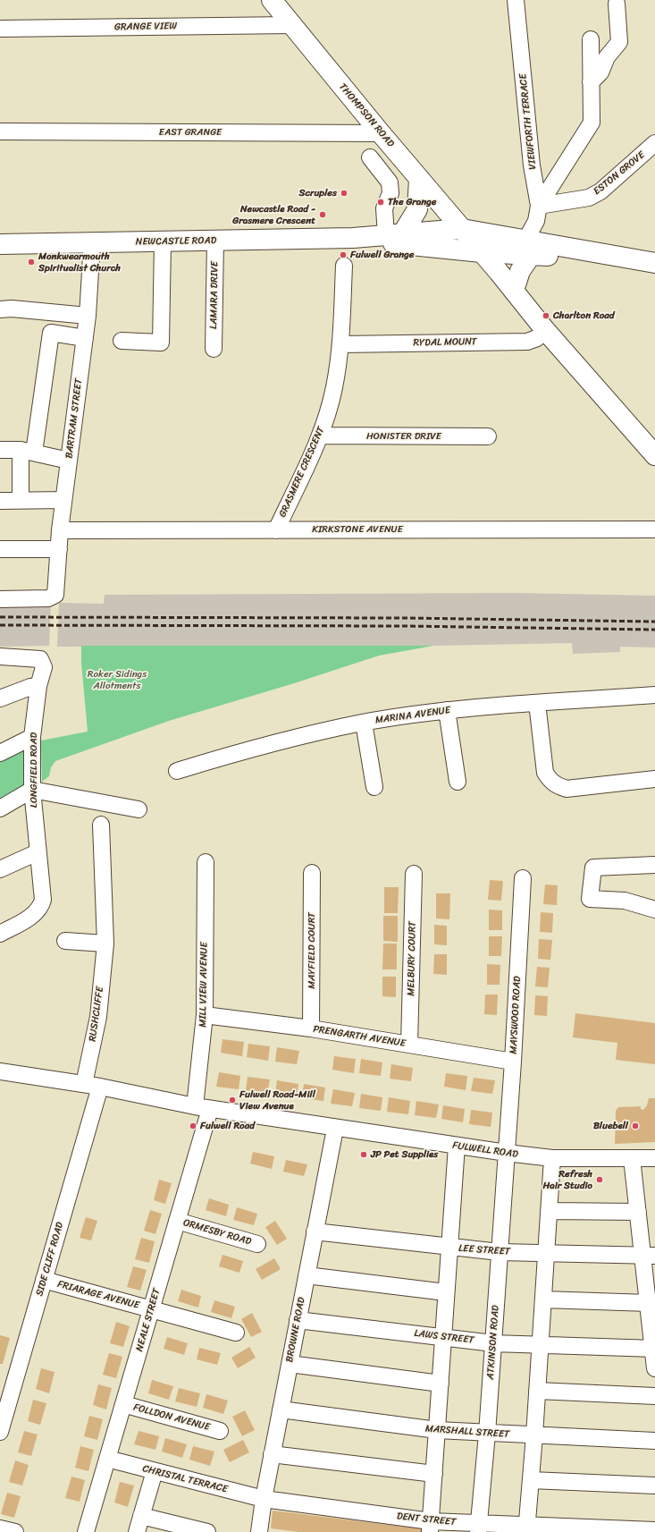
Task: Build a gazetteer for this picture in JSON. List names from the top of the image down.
{
  "streets": {
    "main road": ["THOMPSON ROAD", "NEWCASTLE ROAD"],
    "street": [
      "GRANGE VIEW",
      "VIEWFORTH TERRACE",
      "EAST GRANGE",
      "ESTON GROVE",
      "LAMARA DRIVE",
      "RYDAL MOUNT",
      "BARTRAM STREET",
      "HONISTER DRIVE",
      "GRASMERE CRESCENT",
      "KIRKSTONE AVENUE",
      "MARINA AVENUE",
      "LONGFIELD ROAD",
      "MAYFIELD COURT",
      "MELBURY COURT",
      "MILL VIEW AVENUE",
      "RUSHCLIFFE",
      "MAYSWOOD ROAD",
      "PRENGARTH AVENUE",
      "FULWELL ROAD",
      "ORMESBY ROAD",
      "LEE STREET",
      "SIDE CLIFF ROAD",
      "FRIARAGE AVENUE",
      "NEALE STREET",
      "BROWNE ROAD",
      "LAWS STREET",
      "ATKINSON ROAD",
      "FOLLDON AVENUE",
      "MARSHALL STREET",
      "CHRISTAL TERRACE",
      "DENT STREET"
    ]
  },
  "crossings": [
    ["GRANGE VIEW", "THOMPSON ROAD"],
    ["THOMPSON ROAD", "EAST GRANGE"],
    ["THOMPSON ROAD", "NEWCASTLE ROAD"],
    ["VIEWFORTH TERRACE", "ESTON GROVE"],
    ["VIEWFORTH TERRACE", "NEWCASTLE ROAD"],
    ["NEWCASTLE ROAD", "LAMARA DRIVE"],
    ["NEWCASTLE ROAD", "BARTRAM STREET"],
    ["RYDAL MOUNT", "GRASMERE CRESCENT"],
    ["BARTRAM STREET", "KIRKSTONE AVENUE"],
    ["HONISTER DRIVE", "GRASMERE CRESCENT"],
    ["GRASMERE CRESCENT", "KIRKSTONE AVENUE"],
    ["MAYFIELD COURT", "PRENGARTH AVENUE"],
    ["MELBURY COURT", "PRENGARTH AVENUE"],
    ["MILL VIEW AVENUE", "PRENGARTH AVENUE"],
    ["MILL VIEW AVENUE", "FULWELL ROAD"],
    ["MILL VIEW AVENUE", "NEALE STREET"],
    ["RUSHCLIFFE", "FULWELL ROAD"],
    ["RUSHCLIFFE", "SIDE CLIFF ROAD"],
    ["MAYSWOOD ROAD", "PRENGARTH AVENUE"],
    ["MAYSWOOD ROAD", "FULWELL ROAD"],
    ["MAYSWOOD ROAD", "ATKINSON ROAD"],
    ["FULWELL ROAD", "SIDE CLIFF ROAD"],
    ["FULWELL ROAD", "NEALE STREET"],
    ["FULWELL ROAD", "BROWNE ROAD"],
    ["FULWELL ROAD", "ATKINSON ROAD"],
    ["ORMESBY ROAD", "NEALE STREET"],
    ["LEE STREET", "BROWNE ROAD"],
    ["LEE STREET", "ATKINSON ROAD"],
    ["SIDE CLIFF ROAD", "FRIARAGE AVENUE"],
    ["FRIARAGE AVENUE", "NEALE STREET"],
    ["NEALE STREET", "FOLLDON AVENUE"],
    ["NEALE STREET", "CHRISTAL TERRACE"],
    ["BROWNE ROAD", "LAWS STREET"],
    ["BROWNE ROAD", "MARSHALL STREET"],
    ["BROWNE ROAD", "CHRISTAL TERRACE"],
    ["BROWNE ROAD", "DENT STREET"],
    ["LAWS STREET", "ATKINSON ROAD"],
    ["ATKINSON ROAD", "MARSHALL STREET"],
    ["ATKINSON ROAD", "DENT STREET"],
    ["CHRISTAL TERRACE", "DENT STREET"]
  ],
  "parks": ["Roker Sidings Allotments"],
  "places": [
    "Scruples",
    "The Grange",
    "Newcastle Road - Grasmere Crescent",
    "Fulwell Grange",
    "Monkwearmouth Spiritualist Church",
    "Charlton Road",
    "Fulwell Road-Mill View Avenue",
    "Fulwell Road",
    "Bluebell",
    "JP Pet Supplies",
    "Refresh Hair Studio"
  ]
}
